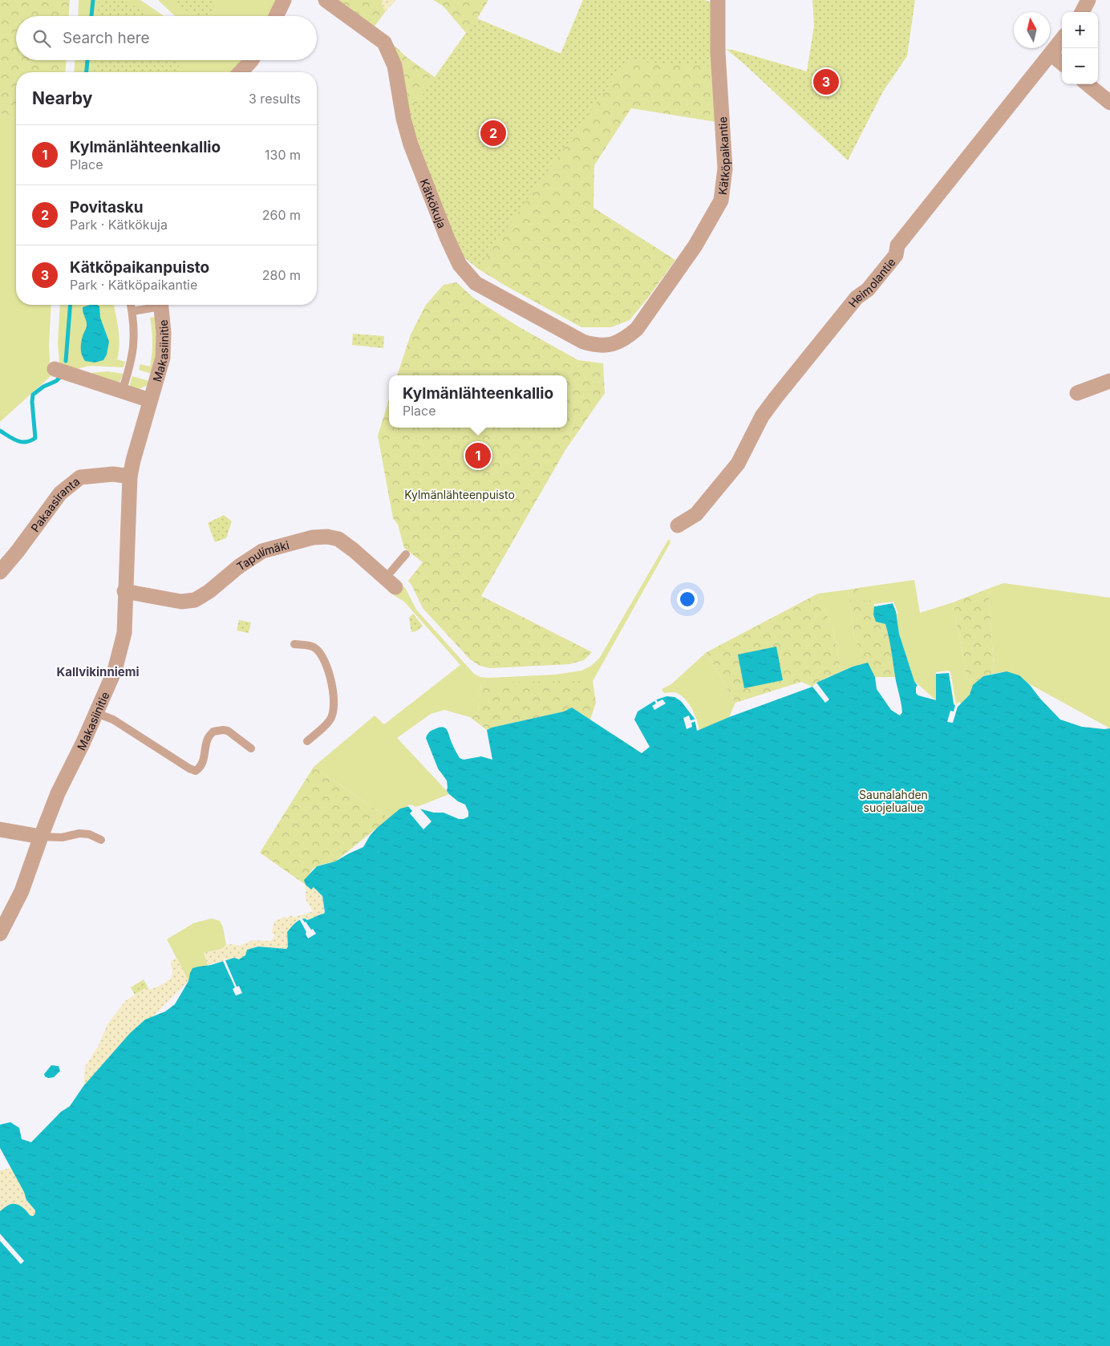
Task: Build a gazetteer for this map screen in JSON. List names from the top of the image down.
{
  "streets": {
    "street": [
      "Kätköpaikantie",
      "Kätkökuja",
      "Heimolantie",
      "Makasiinitie",
      "Pakaasiranta",
      "Tapulimäki"
    ]
  },
  "crossings": [
    ["Kätköpaikantie", "Kätkökuja"],
    ["Makasiinitie", "Pakaasiranta"],
    ["Makasiinitie", "Tapulimäki"]
  ],
  "districts": ["Kallvikinniemi"],
  "parks": ["Kylmänlähteenpuisto", "Saunalahden suojelualue"],
  "north": "top",
  "page": {
    "map_buttons": ["+", "−"],
    "search": "Search here",
    "pins": ["3", "2", "1"],
    "heading": ["Nearby", "3 results"],
    "list": [
      {
        "mark": "1",
        "name": "Kylmänlähteenkallio",
        "note": "Place",
        "value": "130 m"
      },
      {
        "mark": "2",
        "name": "Povitasku",
        "note": "Park · Kätkökuja",
        "value": "260 m"
      },
      {
        "mark": "3",
        "name": "Kätköpaikanpuisto",
        "note": "Park · Kätköpaikantie",
        "value": "280 m"
      }
    ],
    "popup": ["Kylmänlähteenkallio", "Place"]
  }
}
